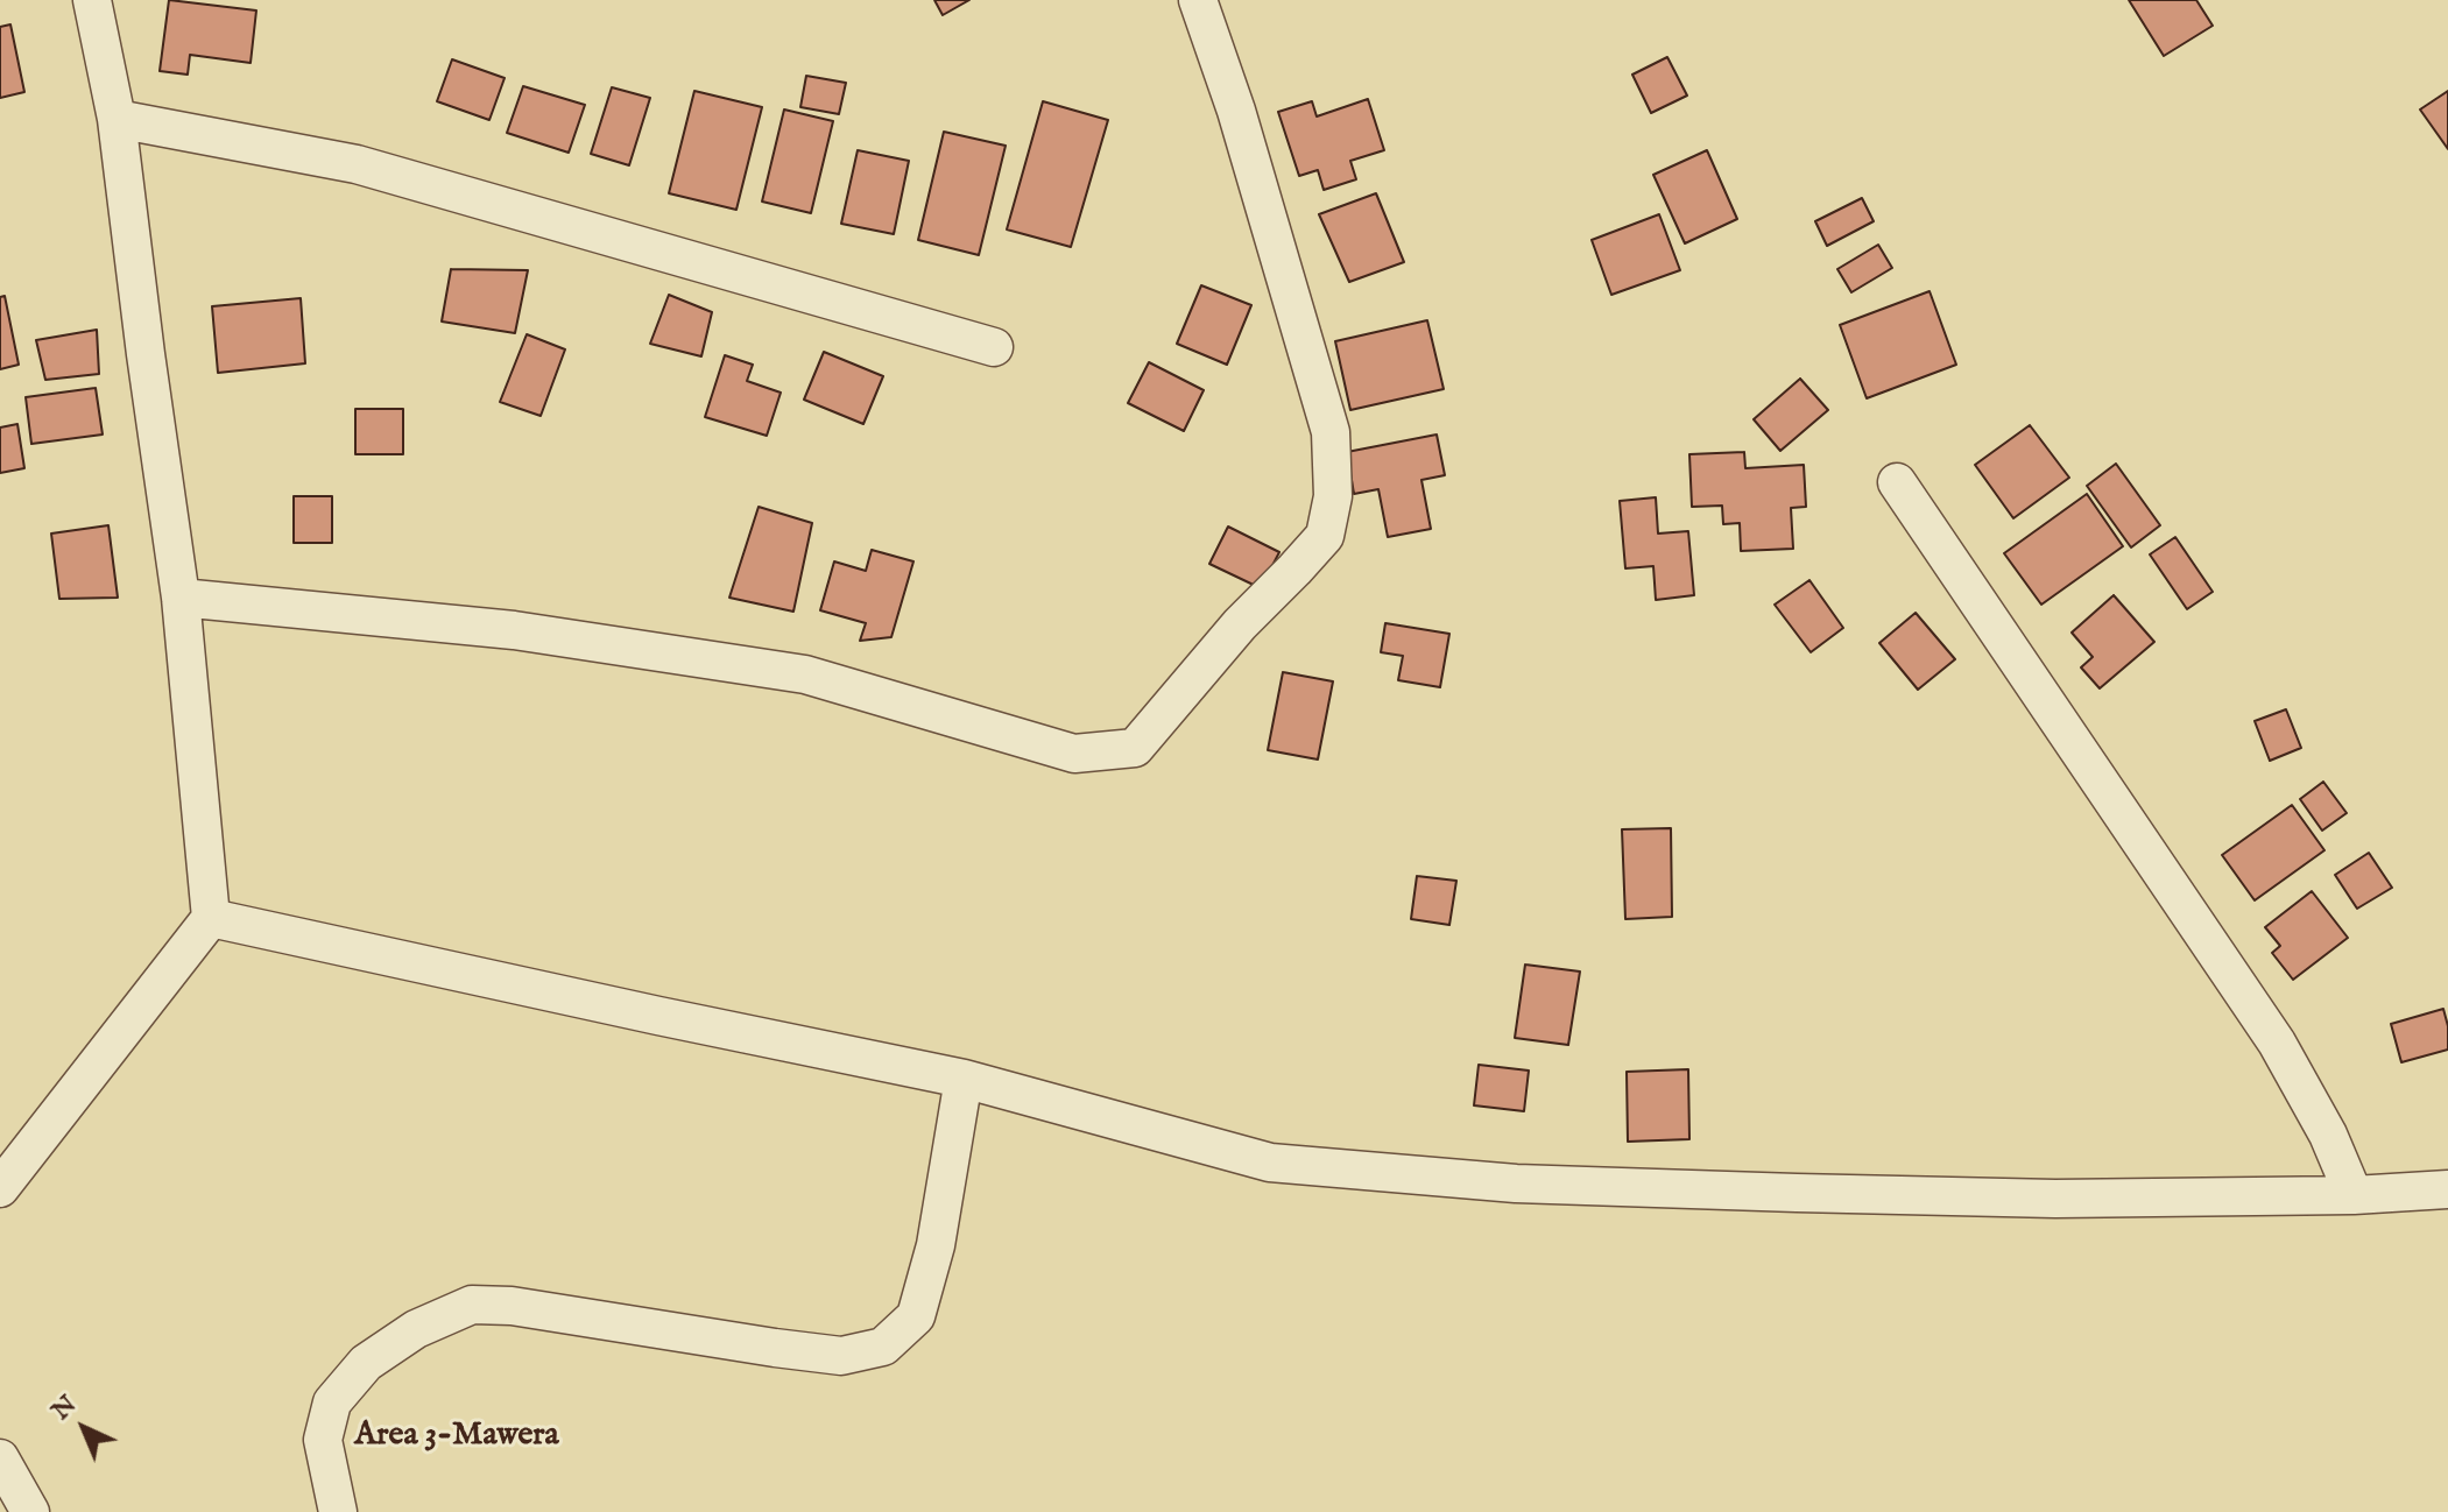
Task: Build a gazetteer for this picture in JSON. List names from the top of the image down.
{
  "districts": ["Area 3-Mawera"],
  "north": "top left"
}
